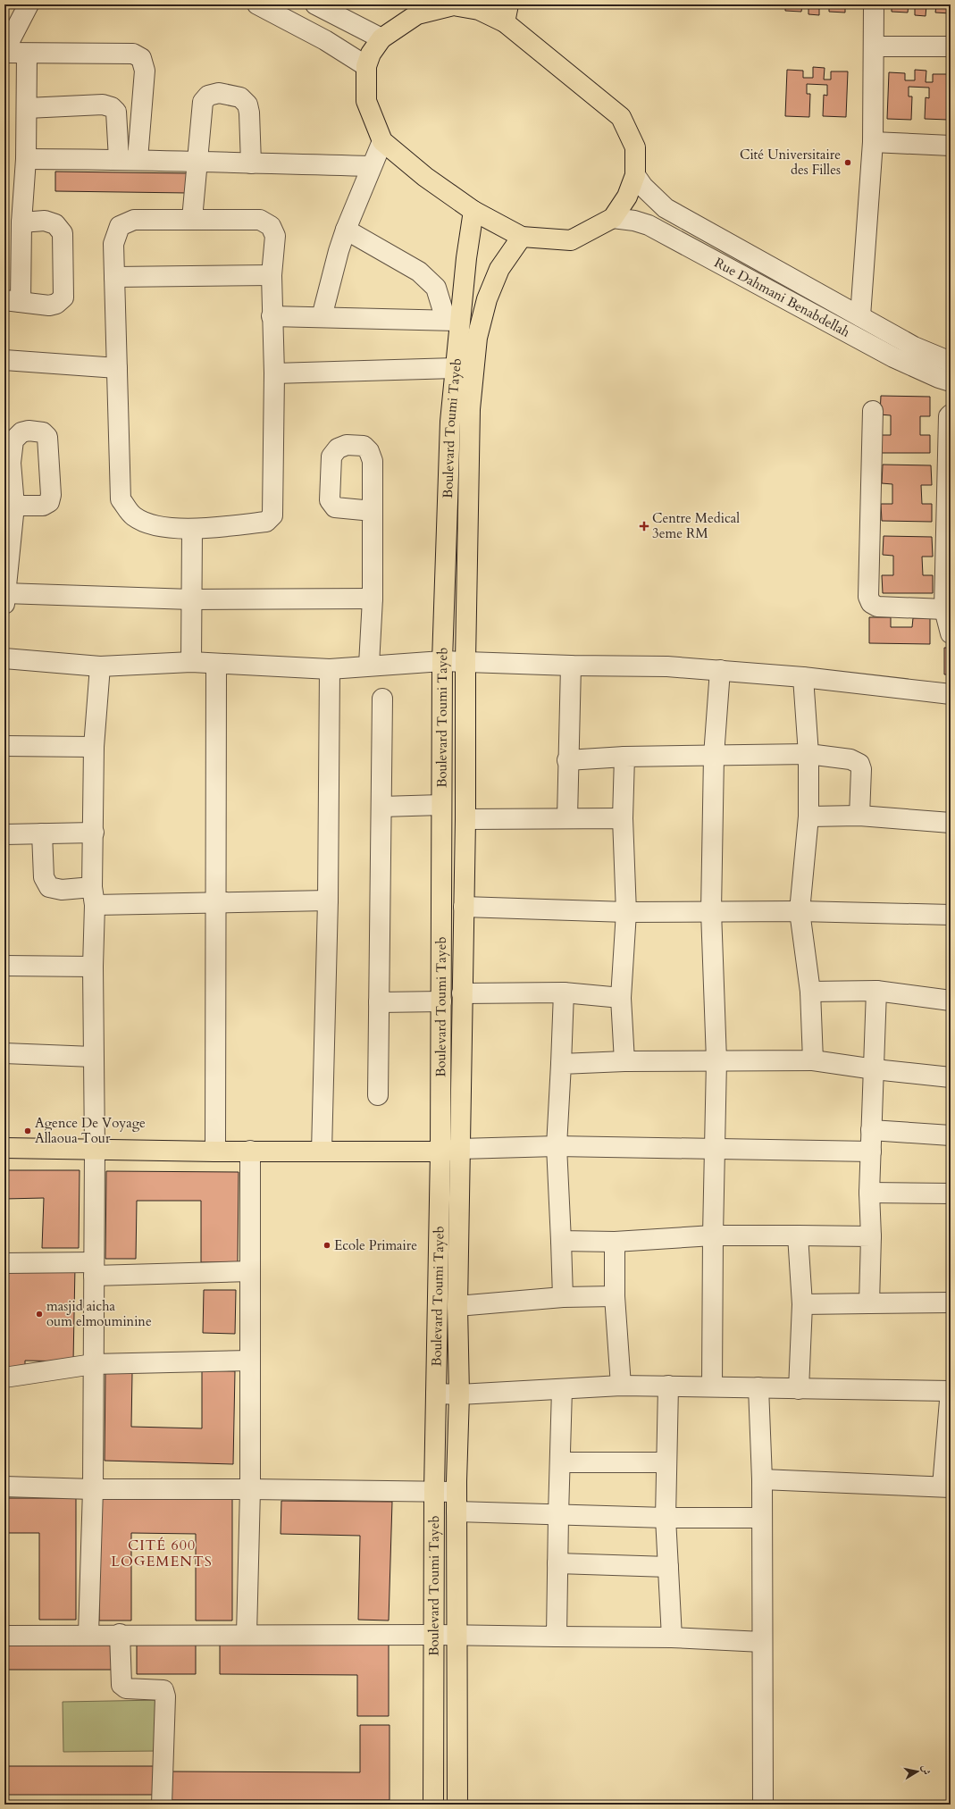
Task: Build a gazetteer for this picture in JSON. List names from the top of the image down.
{
  "streets": {
    "main road": ["Boulevard Toumi Tayeb"],
    "street": ["Rue Dahmani Benabdellah"]
  },
  "districts": ["CITÉ 600 LOGEMENTS"],
  "places": {
    "other": [
      "Cité Universitaire des Filles",
      "Agence De Voyage Allaoua Tour",
      "Ecole Primaire",
      "masjid aicha oum elmouminine"
    ],
    "health": ["Centre Medical 3eme RM"]
  },
  "north": "right"
}
